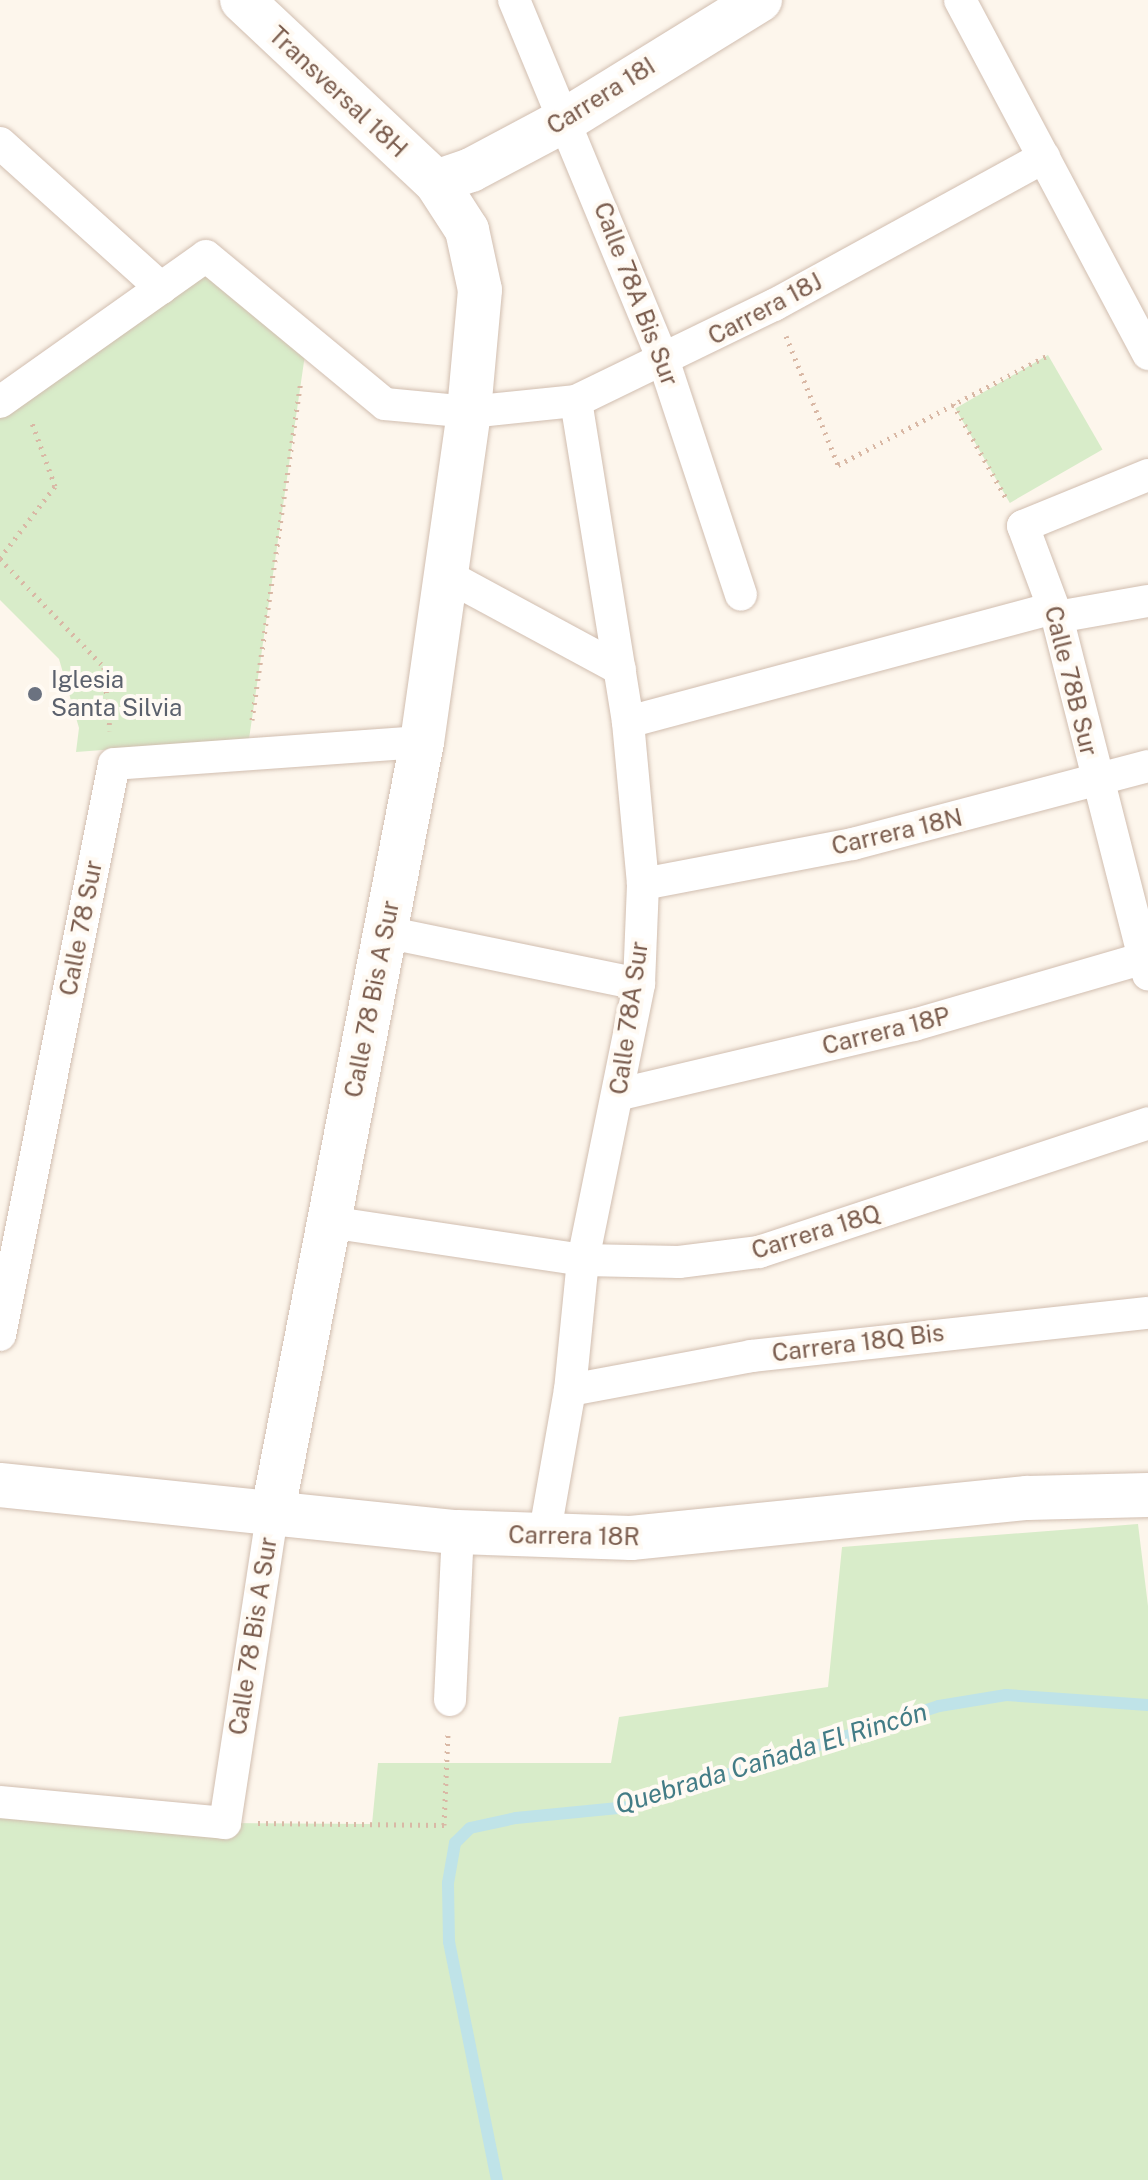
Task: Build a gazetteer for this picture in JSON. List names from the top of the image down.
{
  "streets": {
    "street": [
      "Transversal 18H",
      "Carrera 18I",
      "Calle 78A Bis Sur",
      "Carrera 18J",
      "Calle 78B Sur",
      "Carrera 18N",
      "Calle 78 Sur",
      "Calle 78 Bis A Sur",
      "Calle 78A Sur",
      "Carrera 18P",
      "Carrera 18Q",
      "Carrera 18Q Bis",
      "Carrera 18R"
    ]
  },
  "crossings": [
    ["Transversal 18H", "Carrera 18I"],
    ["Transversal 18H", "Calle 78 Bis A Sur"],
    ["Carrera 18I", "Calle 78A Bis Sur"],
    ["Carrera 18I", "Calle 78 Bis A Sur"],
    ["Calle 78A Bis Sur", "Carrera 18J"],
    ["Carrera 18J", "Calle 78 Bis A Sur"],
    ["Carrera 18J", "Calle 78A Sur"],
    ["Calle 78B Sur", "Carrera 18N"],
    ["Calle 78B Sur", "Carrera 18P"],
    ["Carrera 18N", "Calle 78A Sur"],
    ["Calle 78 Bis A Sur", "Carrera 18Q"],
    ["Calle 78 Bis A Sur", "Carrera 18R"],
    ["Calle 78A Sur", "Carrera 18P"],
    ["Calle 78A Sur", "Carrera 18Q"],
    ["Calle 78A Sur", "Carrera 18Q Bis"],
    ["Calle 78A Sur", "Carrera 18R"]
  ],
  "water": ["Quebrada Cañada El Rincón"],
  "places": ["Iglesia Santa Silvia"]
}
